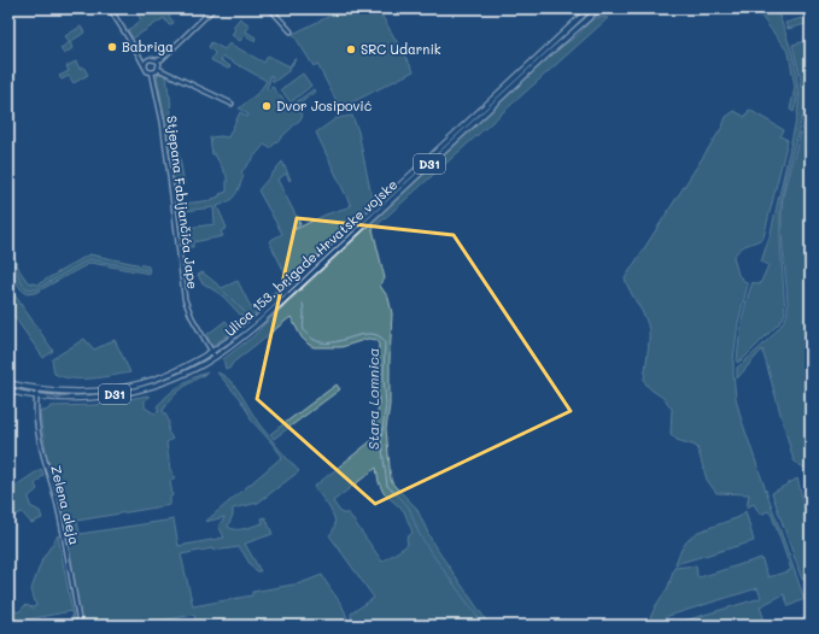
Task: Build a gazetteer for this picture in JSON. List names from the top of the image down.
{
  "streets": {
    "main road": ["D31", "Ulica 153. brigade Hrvatske vojske"],
    "street": ["Stjepana Fabijančića Jape", "Zelena aleja"]
  },
  "crossings": [
    ["Stjepana Fabijančića Jape", "Ulica 153. brigade Hrvatske vojske"],
    ["Ulica 153. brigade Hrvatske vojske", "Zelena aleja"]
  ],
  "water": ["Stara Lomnica"],
  "places": ["Babriga", "SRC Udarnik", "Dvor Josipović"]
}
